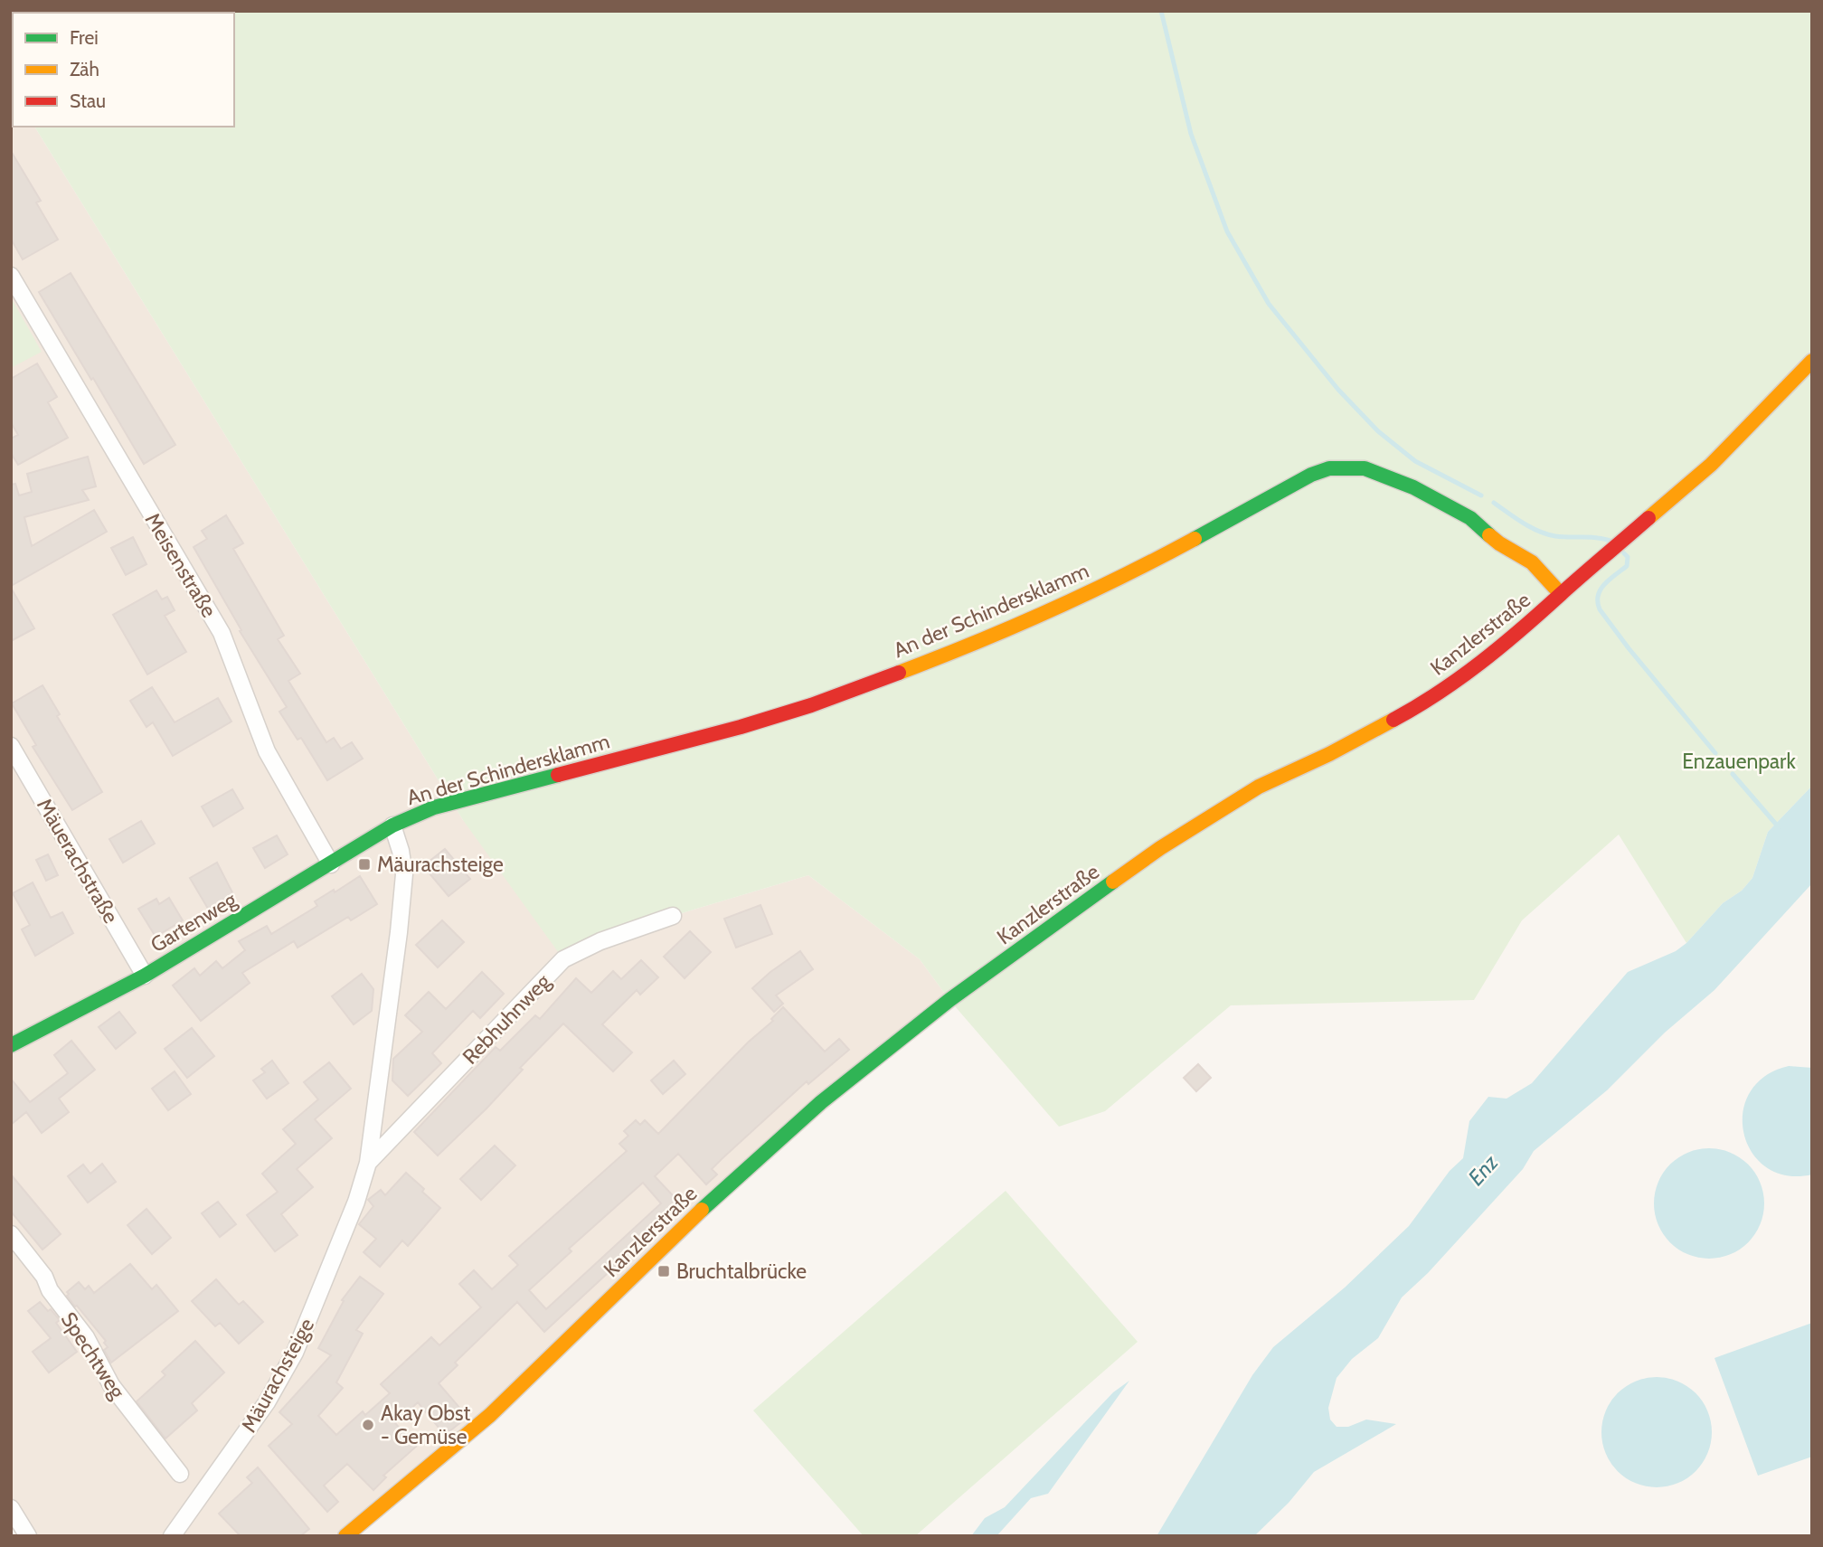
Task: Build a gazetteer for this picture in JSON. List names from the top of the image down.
{
  "streets": {
    "street": [
      "Meisenstraße",
      "An der Schindersklamm",
      "Kanzlerstraße",
      "Mäuerachstraße",
      "Gartenweg",
      "Rebhuhnweg",
      "Spechtweg",
      "Mäurachsteige"
    ]
  },
  "crossings": [
    ["Meisenstraße", "Gartenweg"],
    ["An der Schindersklamm", "Kanzlerstraße"],
    ["An der Schindersklamm", "Gartenweg"],
    ["An der Schindersklamm", "Mäurachsteige"],
    ["Mäuerachstraße", "Gartenweg"],
    ["Gartenweg", "Mäurachsteige"],
    ["Rebhuhnweg", "Mäurachsteige"]
  ],
  "water": ["Enz"],
  "parks": ["Enzauenpark"],
  "places": {
    "transit": ["Mäurachsteige", "Bruchtalbrücke"],
    "other": ["Akay Obst - Gemüse"]
  },
  "legend": ["Frei", "Zäh", "Stau"]
}
